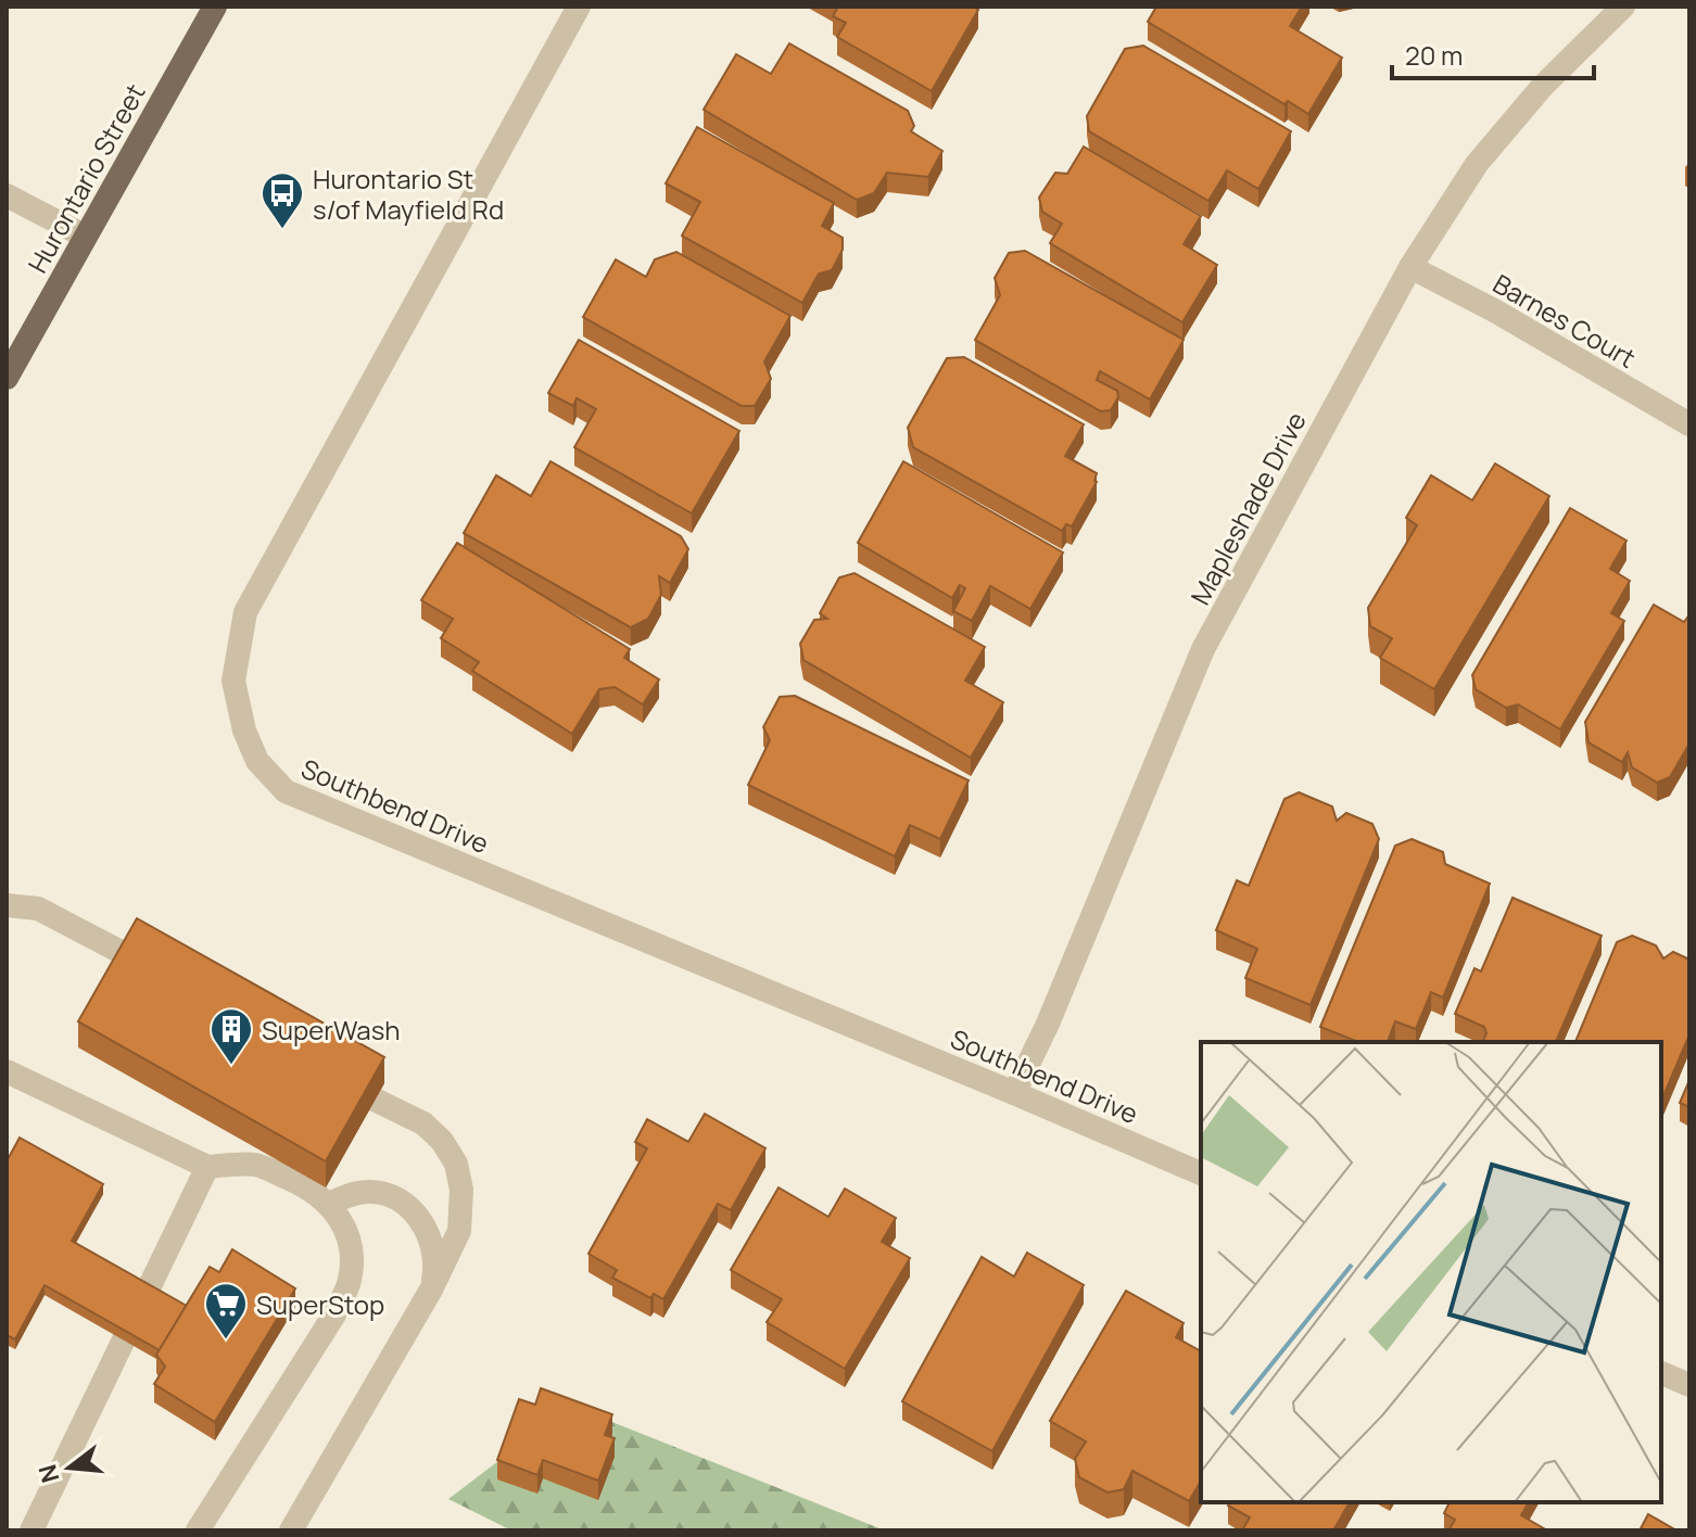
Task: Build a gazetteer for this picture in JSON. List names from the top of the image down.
{
  "streets": {
    "main road": ["Hurontario Street"],
    "street": ["Barnes Court", "Mapleshade Drive", "Southbend Drive"]
  },
  "crossings": [
    ["Barnes Court", "Mapleshade Drive"],
    ["Mapleshade Drive", "Southbend Drive"]
  ],
  "places": {
    "bus stop": ["Hurontario St s/of Mayfield Rd"],
    "building": ["SuperWash"],
    "supermarket": ["SuperStop"]
  },
  "scale_bar": "20 m",
  "north": "left"
}
